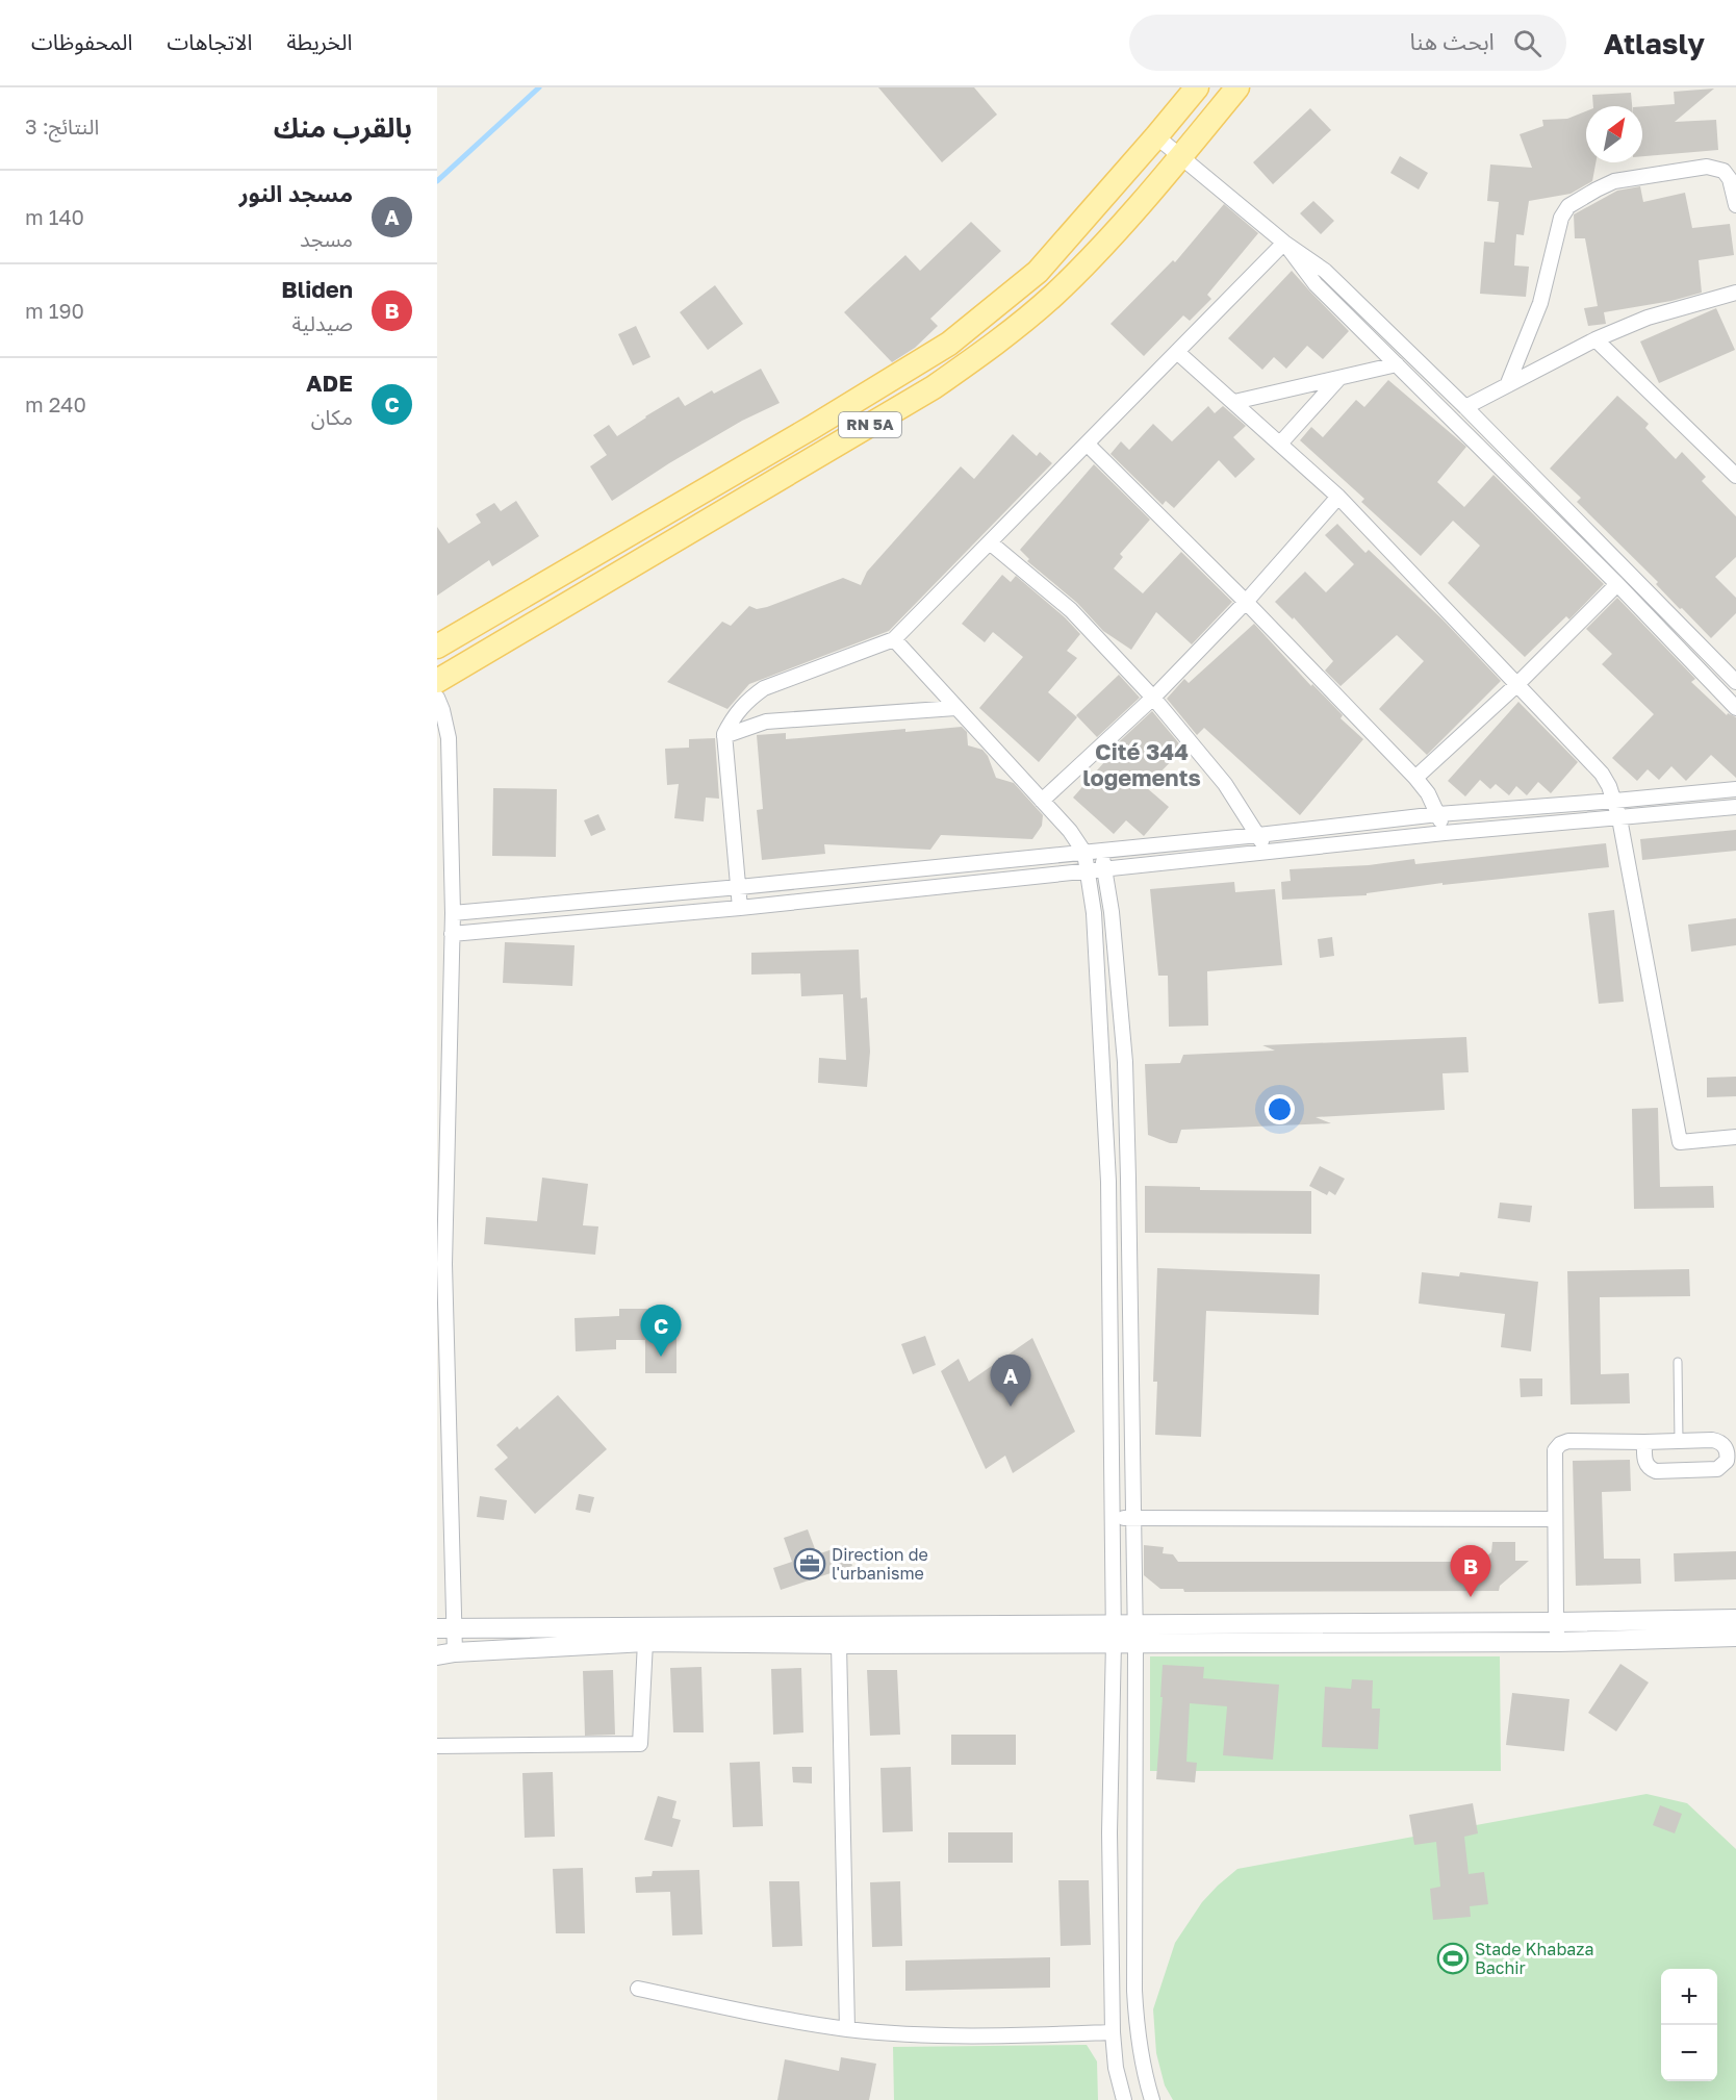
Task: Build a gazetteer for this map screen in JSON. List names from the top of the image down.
{
  "streets": {
    "main road": ["RN 5A"]
  },
  "districts": ["Cité 344 logements"],
  "places": {
    "office": ["Direction de l'urbanisme"],
    "sports": ["Stade Khabaza Bachir"]
  },
  "north": "top right",
  "page": {
    "header": "Atlasly",
    "search": "ابحث هنا",
    "nav": ["الخريطة", "الاتجاهات", "المحفوظات"],
    "heading": ["بالقرب منك", "النتائج: 3"],
    "list": [
      {
        "mark": "A",
        "name": "مسجد النور",
        "note": "مسجد",
        "value": "140 m"
      },
      {
        "mark": "B",
        "name": "Bliden",
        "note": "صيدلية",
        "value": "190 m"
      },
      {
        "mark": "C",
        "name": "ADE",
        "note": "مكان",
        "value": "240 m"
      }
    ],
    "pins": ["C", "A", "B"],
    "map_buttons": ["+", "−"]
  }
}
